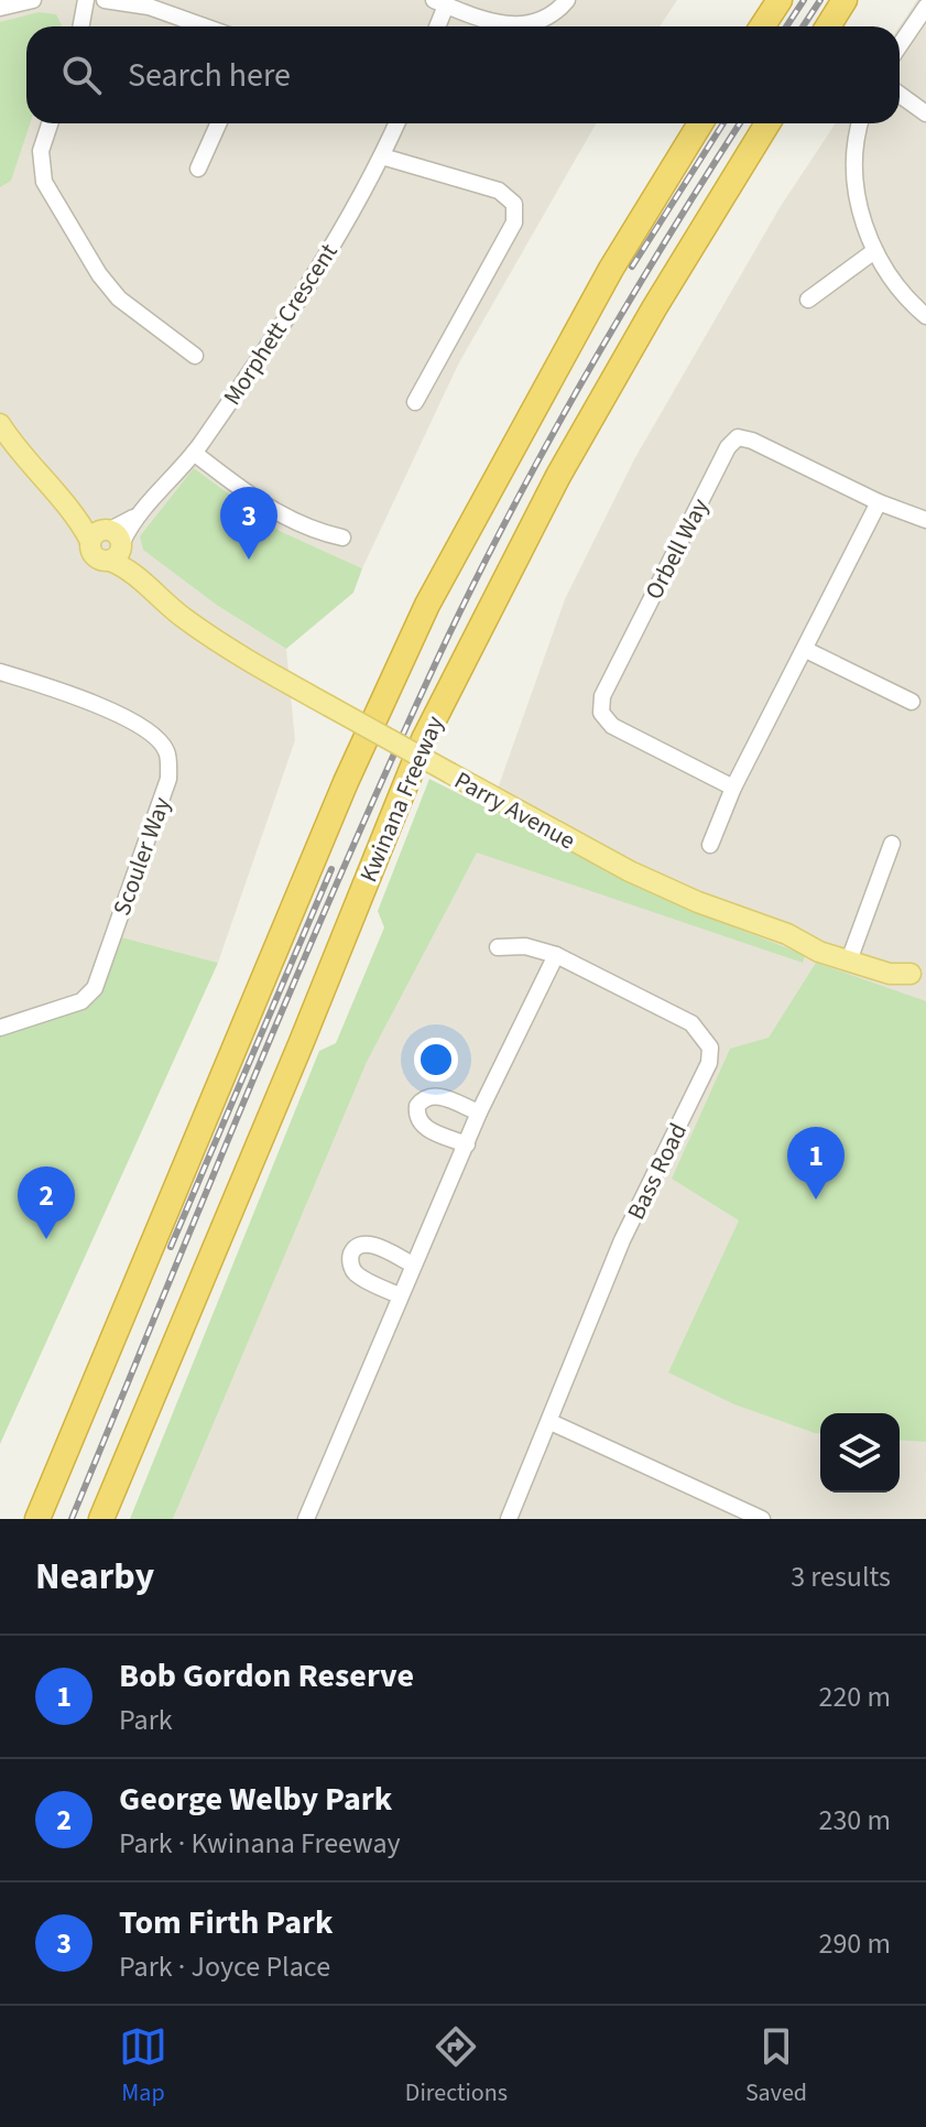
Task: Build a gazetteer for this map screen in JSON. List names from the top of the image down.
{
  "streets": {
    "highway": ["Kwinana Freeway"],
    "main road": ["Parry Avenue"],
    "street": [
      "Morphett Crescent",
      "Orbell Way",
      "Scouler Way",
      "Bass Road"
    ]
  },
  "crossings": [
    ["Morphett Crescent", "Parry Avenue"]
  ],
  "page": {
    "search": "Search here",
    "pins": ["3", "1", "2"],
    "heading": ["Nearby", "3 results"],
    "list": [
      {
        "mark": "1",
        "name": "Bob Gordon Reserve",
        "note": "Park",
        "value": "220 m"
      },
      {
        "mark": "2",
        "name": "George Welby Park",
        "note": "Park · Kwinana Freeway",
        "value": "230 m"
      },
      {
        "mark": "3",
        "name": "Tom Firth Park",
        "note": "Park · Joyce Place",
        "value": "290 m"
      }
    ],
    "nav": ["Map", "Directions", "Saved"]
  }
}
